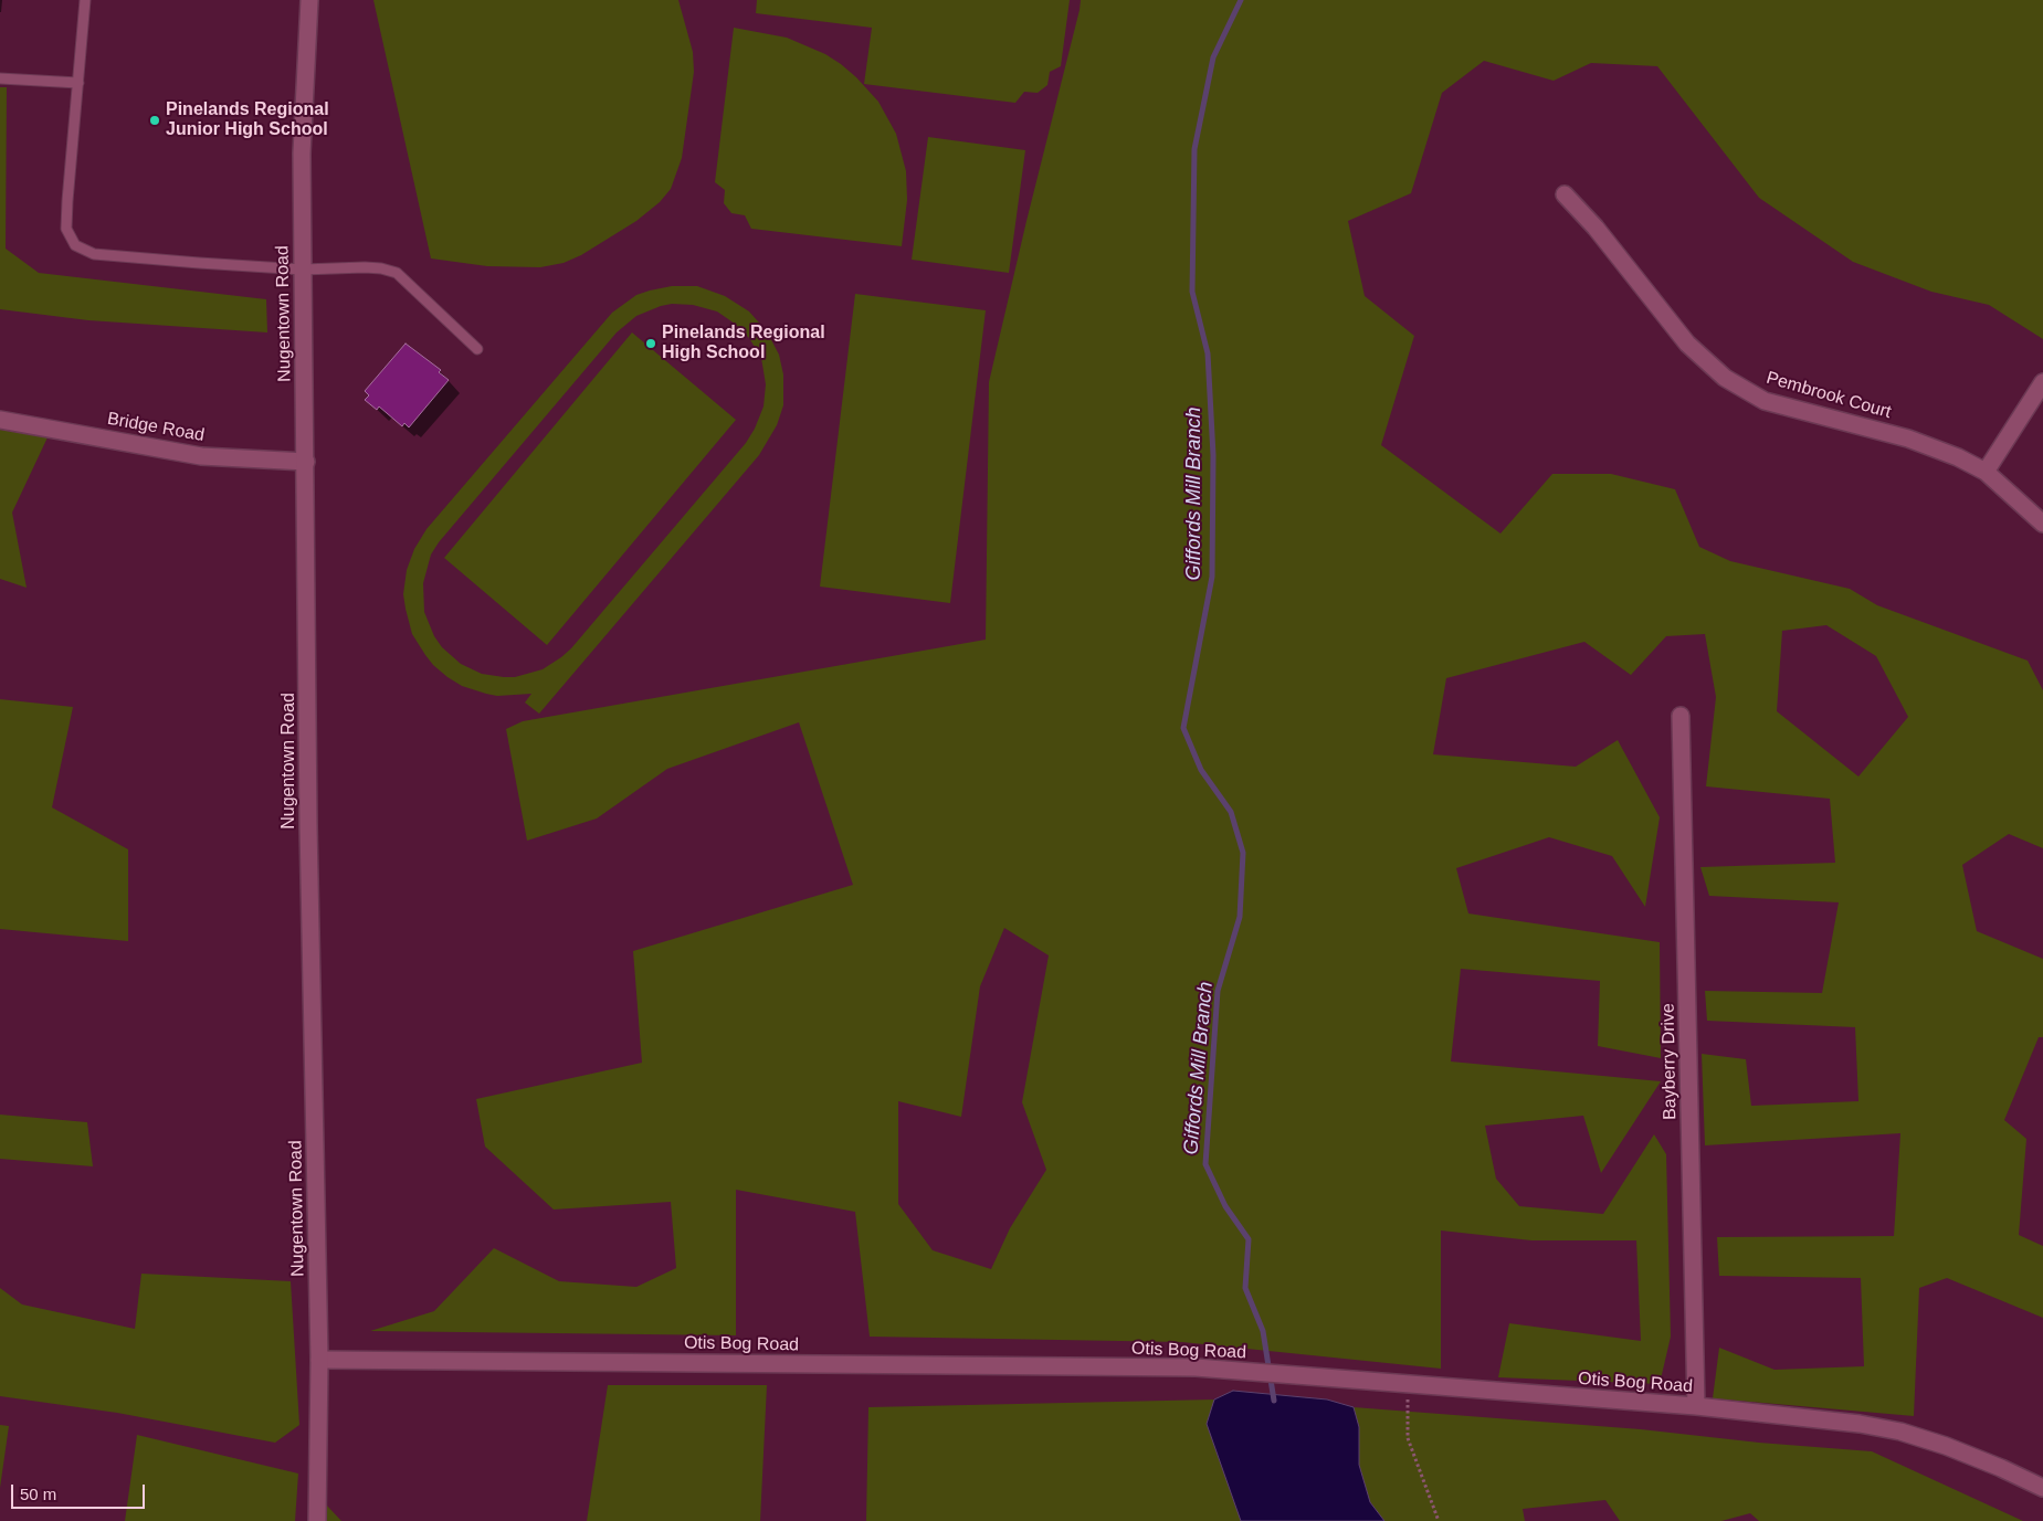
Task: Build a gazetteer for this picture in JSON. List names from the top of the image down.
{
  "streets": {
    "street": [
      "Nugentown Road",
      "Pembrook Court",
      "Bridge Road",
      "Bayberry Drive",
      "Otis Bog Road"
    ]
  },
  "crossings": [
    ["Nugentown Road", "Bridge Road"],
    ["Nugentown Road", "Otis Bog Road"],
    ["Bayberry Drive", "Otis Bog Road"]
  ],
  "water": ["Giffords Mill Branch"],
  "places": ["Pinelands Regional Junior High School", "Pinelands Regional High School"],
  "scale_bar": "50 m"
}
